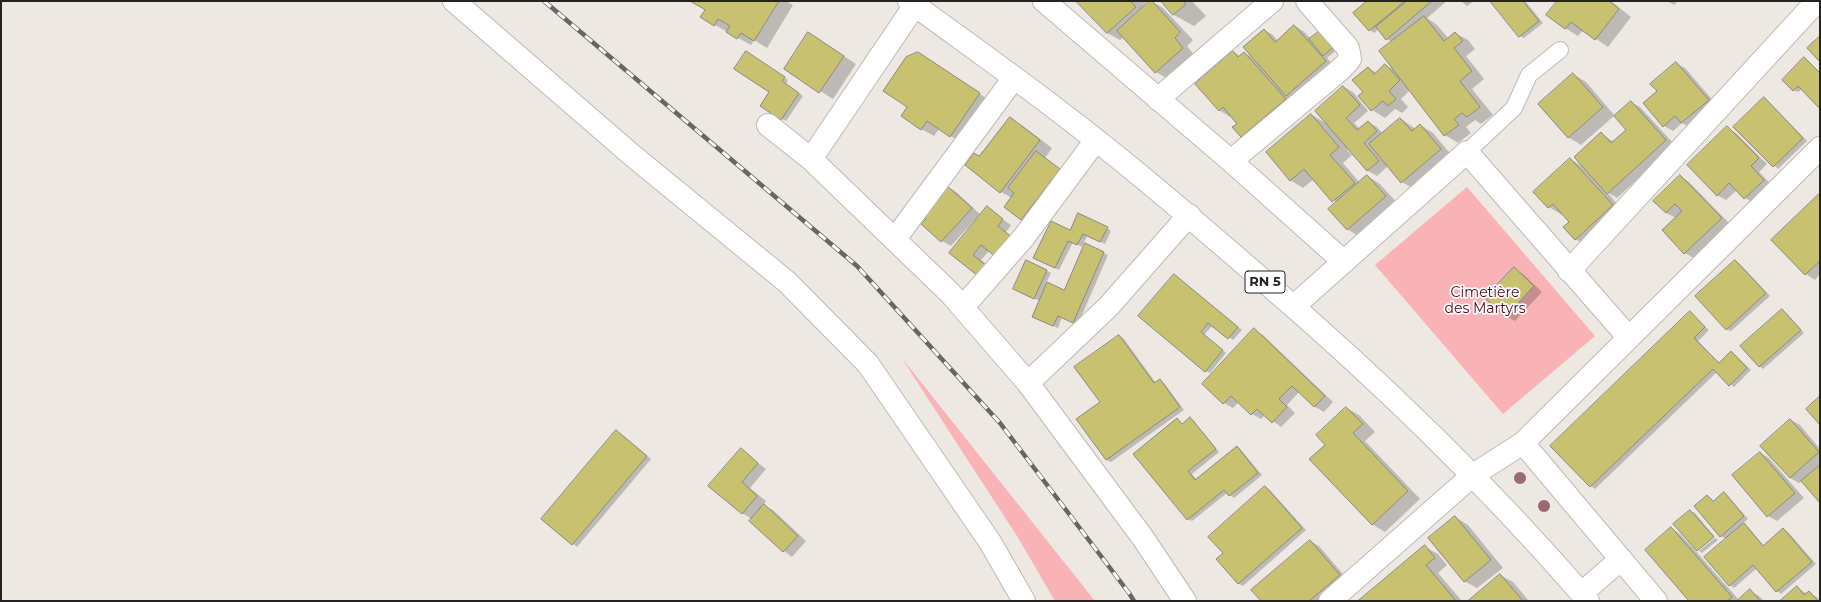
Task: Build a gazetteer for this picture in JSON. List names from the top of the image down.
{
  "streets": {
    "street": ["RN 5"]
  },
  "parks": ["Cimetière des Martyrs"]
}
